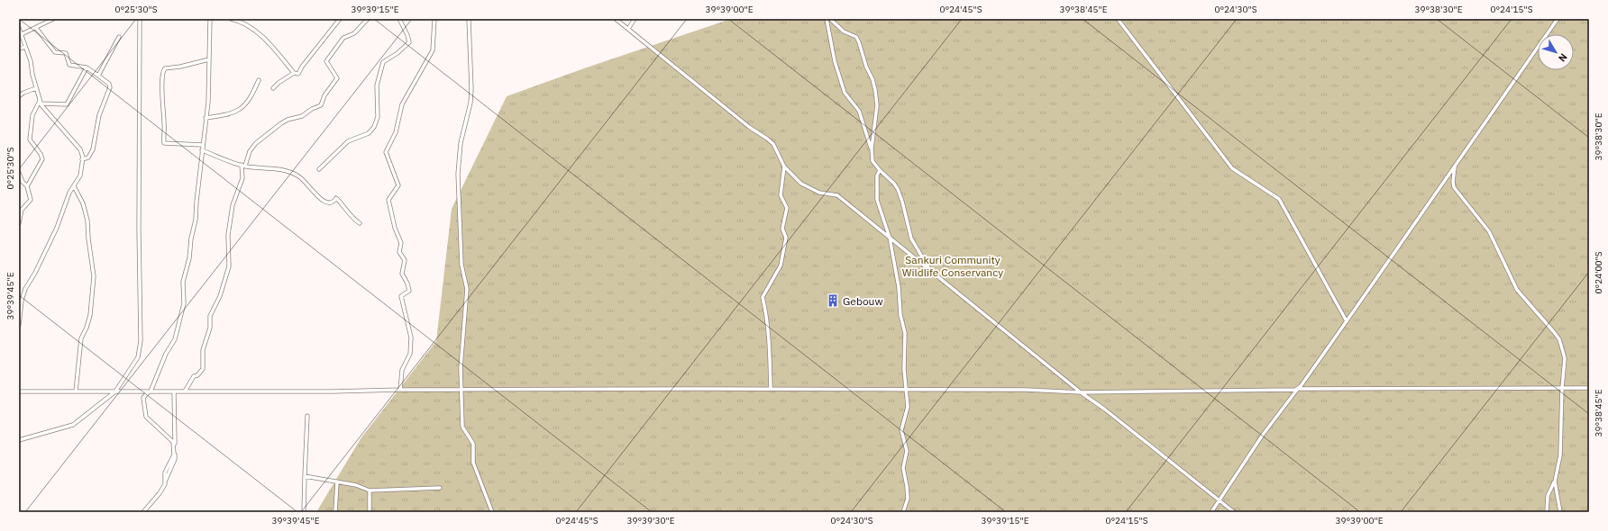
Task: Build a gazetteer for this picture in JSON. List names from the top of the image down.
{
  "parks": ["Sankuri Community Wildlife Conservancy"],
  "places": {
    "building": ["Gebouw"]
  },
  "north": "bottom right",
  "coordinates": [
    "0°25'30\"S",
    "39°39'15\"E",
    "39°39'00\"E",
    "0°24'45\"S",
    "39°38'45\"E",
    "0°24'30\"S",
    "39°38'30\"E",
    "0°24'15\"S",
    "0°24'00\"S",
    "39°39'45\"E",
    "39°39'30\"E"
  ]
}
